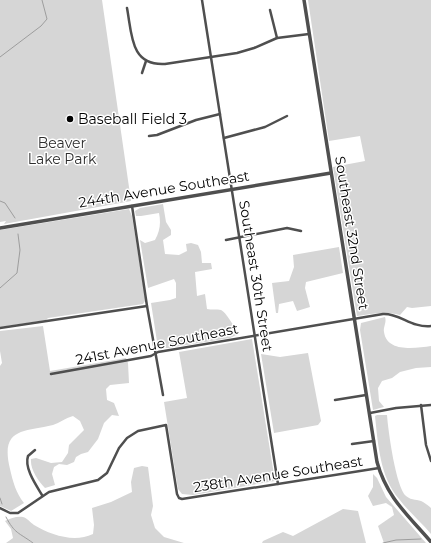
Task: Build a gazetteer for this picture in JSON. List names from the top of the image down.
{
  "streets": {
    "street": [
      "244th Avenue Southeast",
      "Southeast 32nd Street",
      "Southeast 30th Street",
      "241st Avenue Southeast",
      "238th Avenue Southeast"
    ]
  },
  "crossings": [
    ["244th Avenue Southeast", "Southeast 32nd Street"],
    ["244th Avenue Southeast", "Southeast 30th Street"],
    ["Southeast 32nd Street", "241st Avenue Southeast"],
    ["Southeast 32nd Street", "238th Avenue Southeast"],
    ["Southeast 30th Street", "241st Avenue Southeast"],
    ["Southeast 30th Street", "238th Avenue Southeast"]
  ],
  "parks": ["Beaver Lake Park"],
  "places": ["Baseball Field 3"]
}
